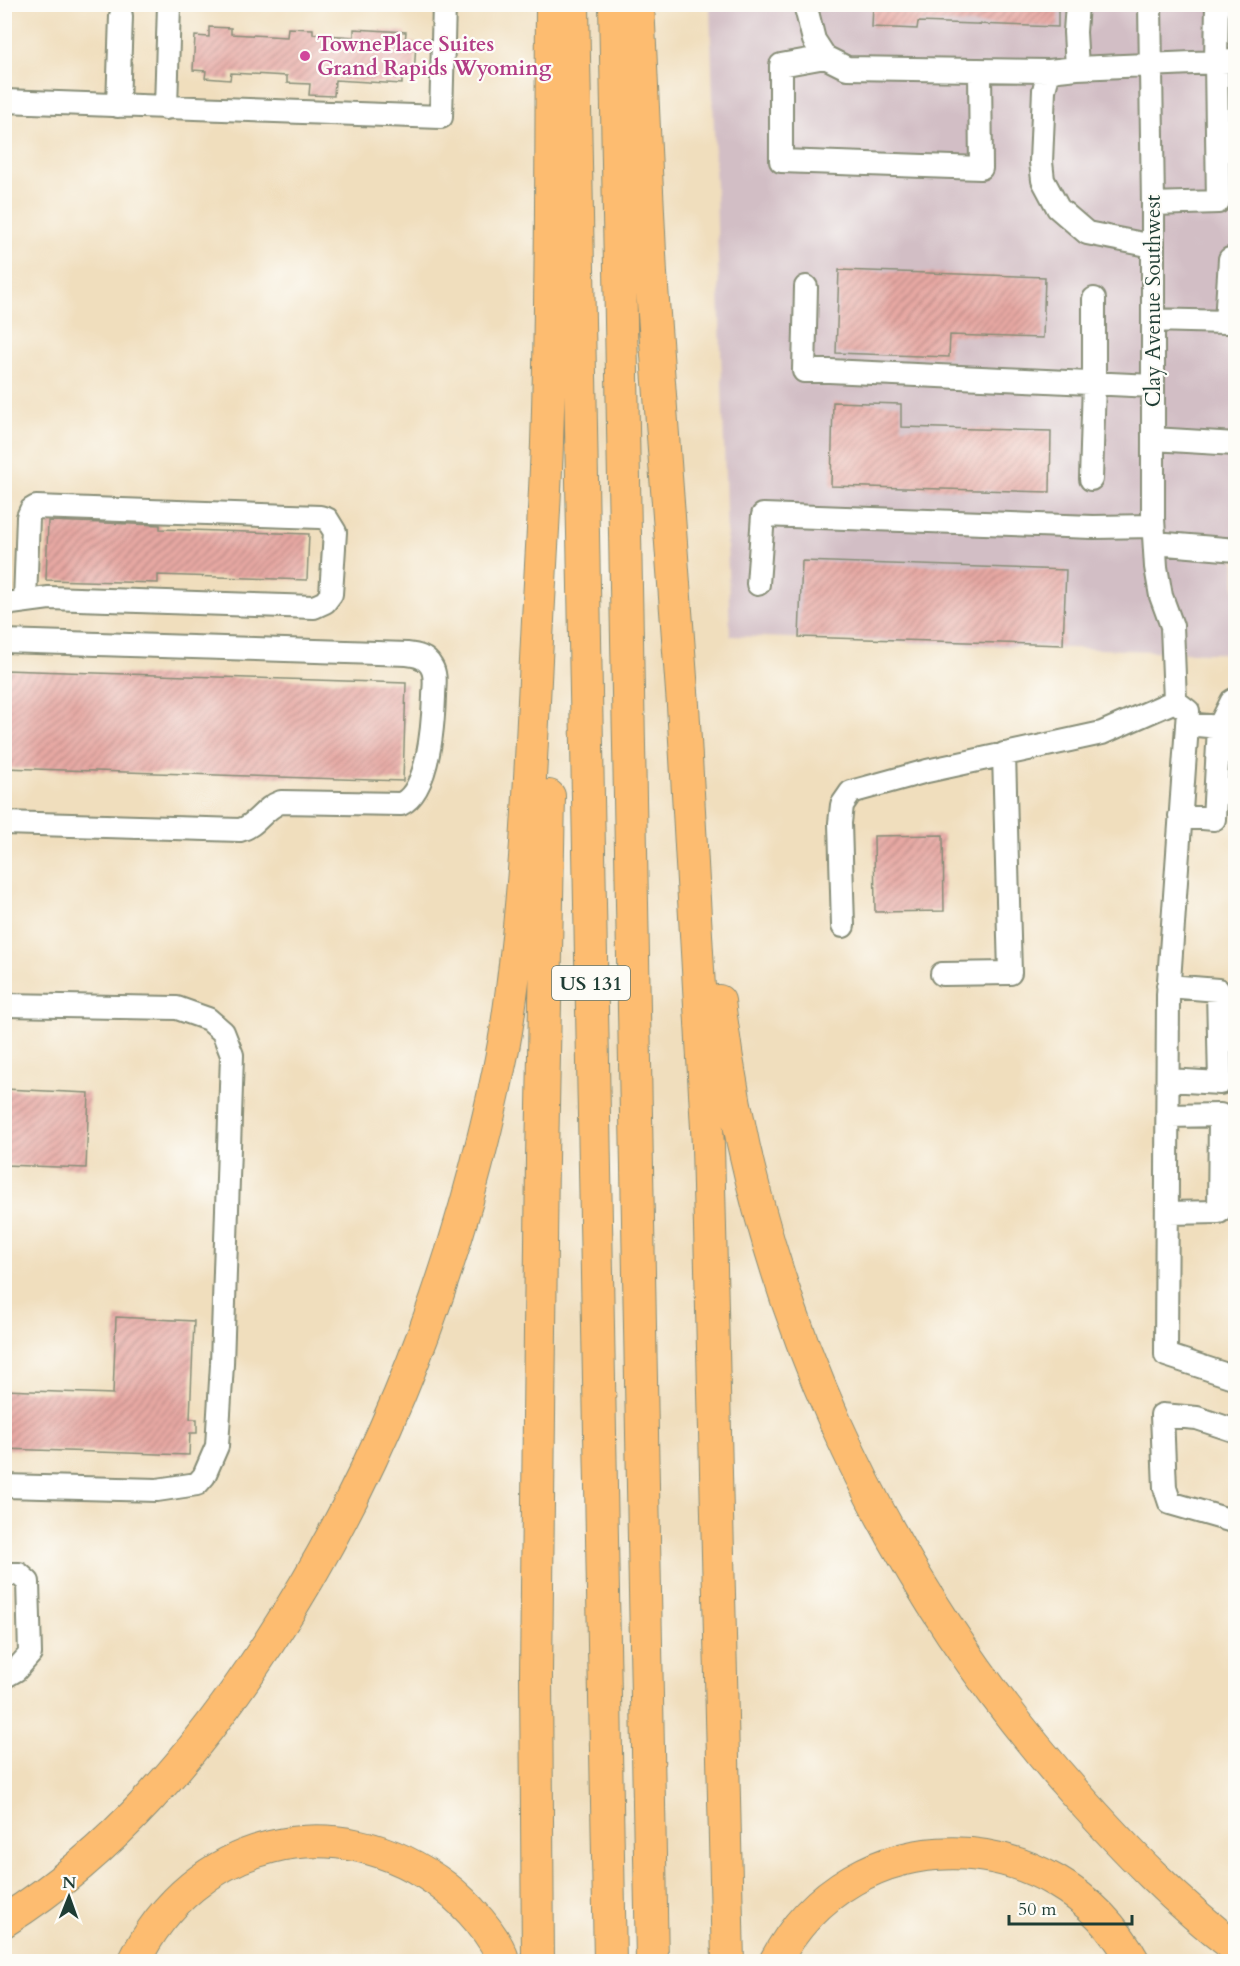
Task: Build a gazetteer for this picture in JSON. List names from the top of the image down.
{
  "streets": {
    "highway": ["US 131"],
    "street": ["Clay Avenue Southwest"]
  },
  "places": ["TownePlace Suites Grand Rapids Wyoming"],
  "scale_bar": "50 m",
  "north": "top"
}
